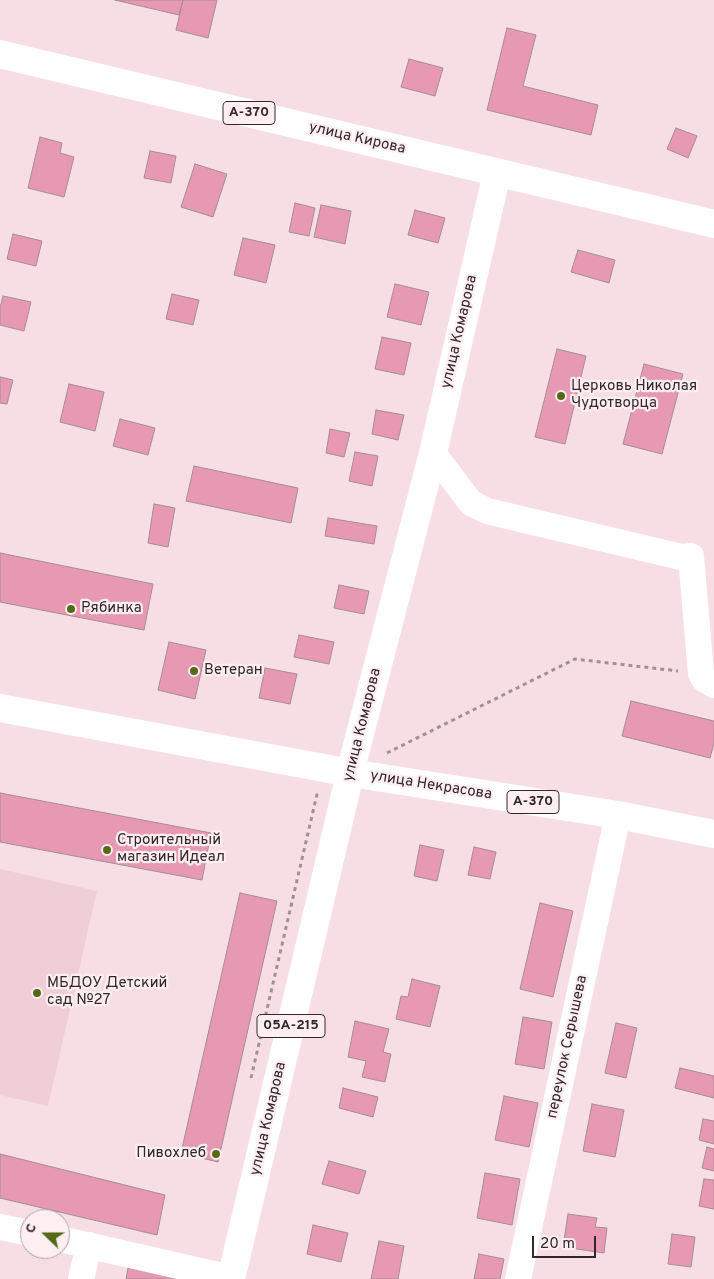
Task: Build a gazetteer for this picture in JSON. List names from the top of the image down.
{
  "streets": {
    "main road": [
      "А-370",
      "улица Кирова",
      "улица Комарова",
      "улица Некрасова",
      "05А-215"
    ],
    "lane": ["переулок Серышева"]
  },
  "crossings": [
    ["улица Кирова", "улица Комарова"],
    ["улица Комарова", "улица Некрасова"],
    ["улица Некрасова", "переулок Серышева"]
  ],
  "places": [
    "Церковь Николая Чудотворца",
    "Рябинка",
    "Ветеран",
    "Строительный магазин Идеал",
    "МБДОУ Детский сад №27",
    "Пивохлеб"
  ],
  "scale_bar": "20 m",
  "north": "left"
}
